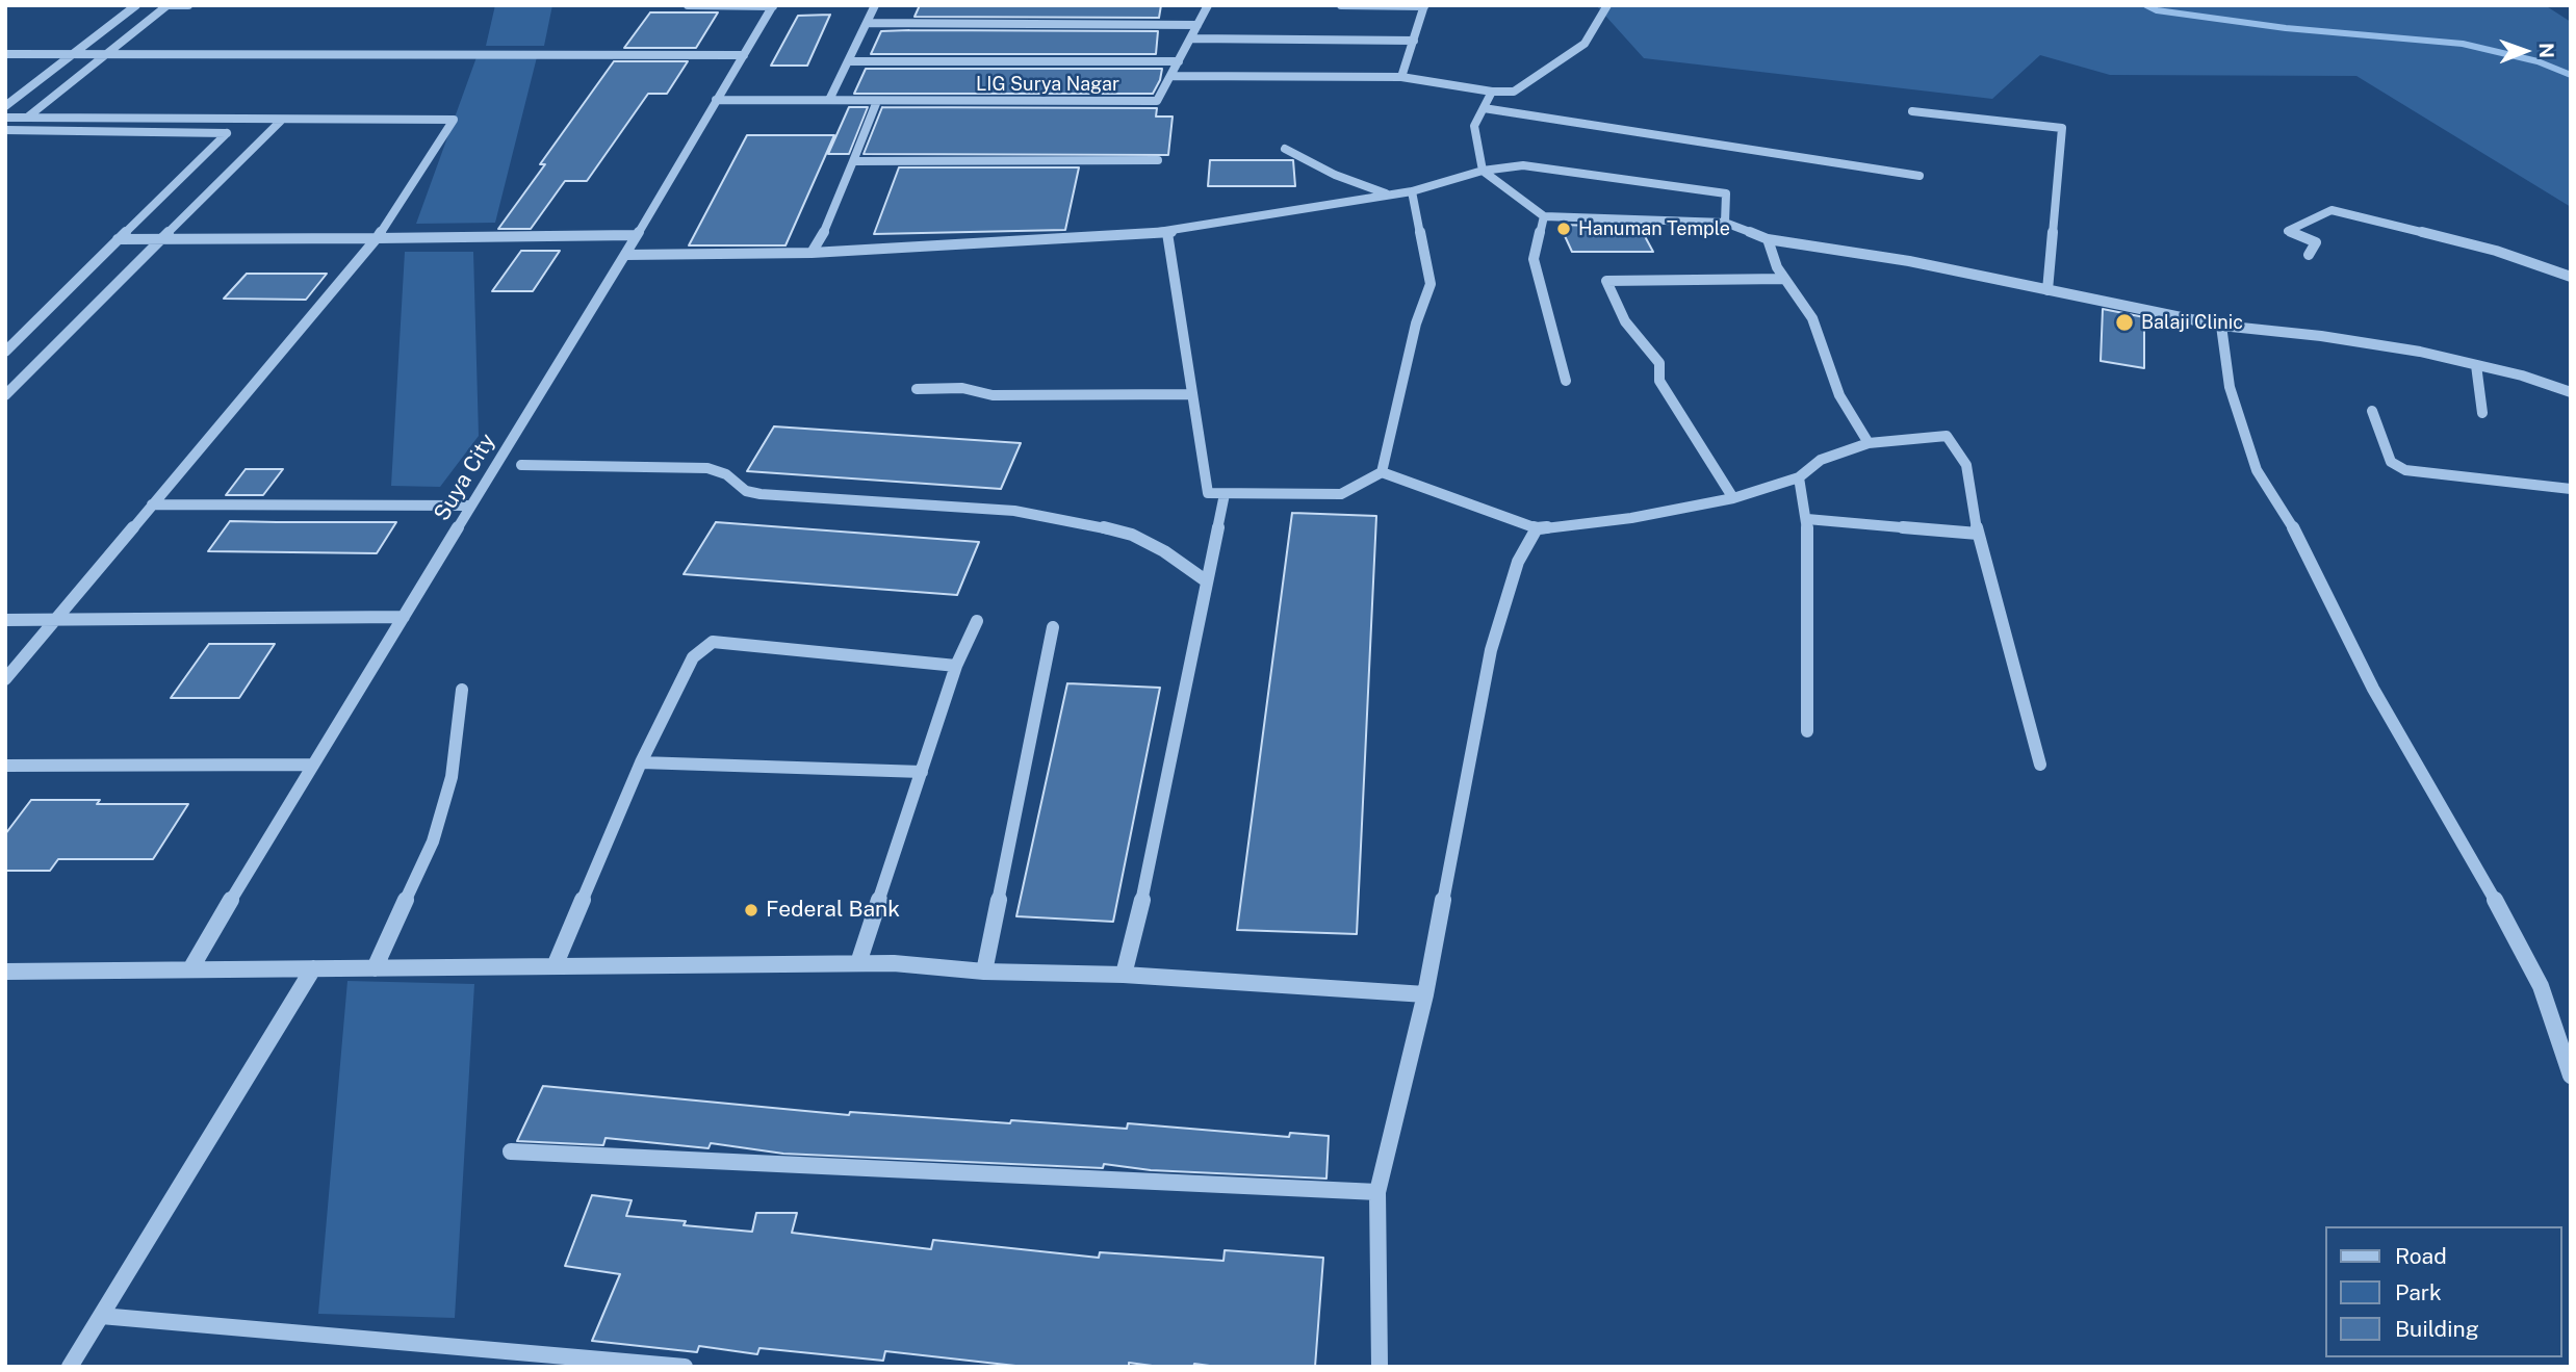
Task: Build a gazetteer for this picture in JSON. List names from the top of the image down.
{
  "streets": {
    "street": ["LIG Surya Nagar", "Suya City"]
  },
  "crossings": [
    ["LIG Surya Nagar", "Suya City"]
  ],
  "places": ["Hanuman Temple", "Balaji Clinic", "Federal Bank"],
  "legend": ["Road", "Park", "Building"],
  "north": "right"
}
